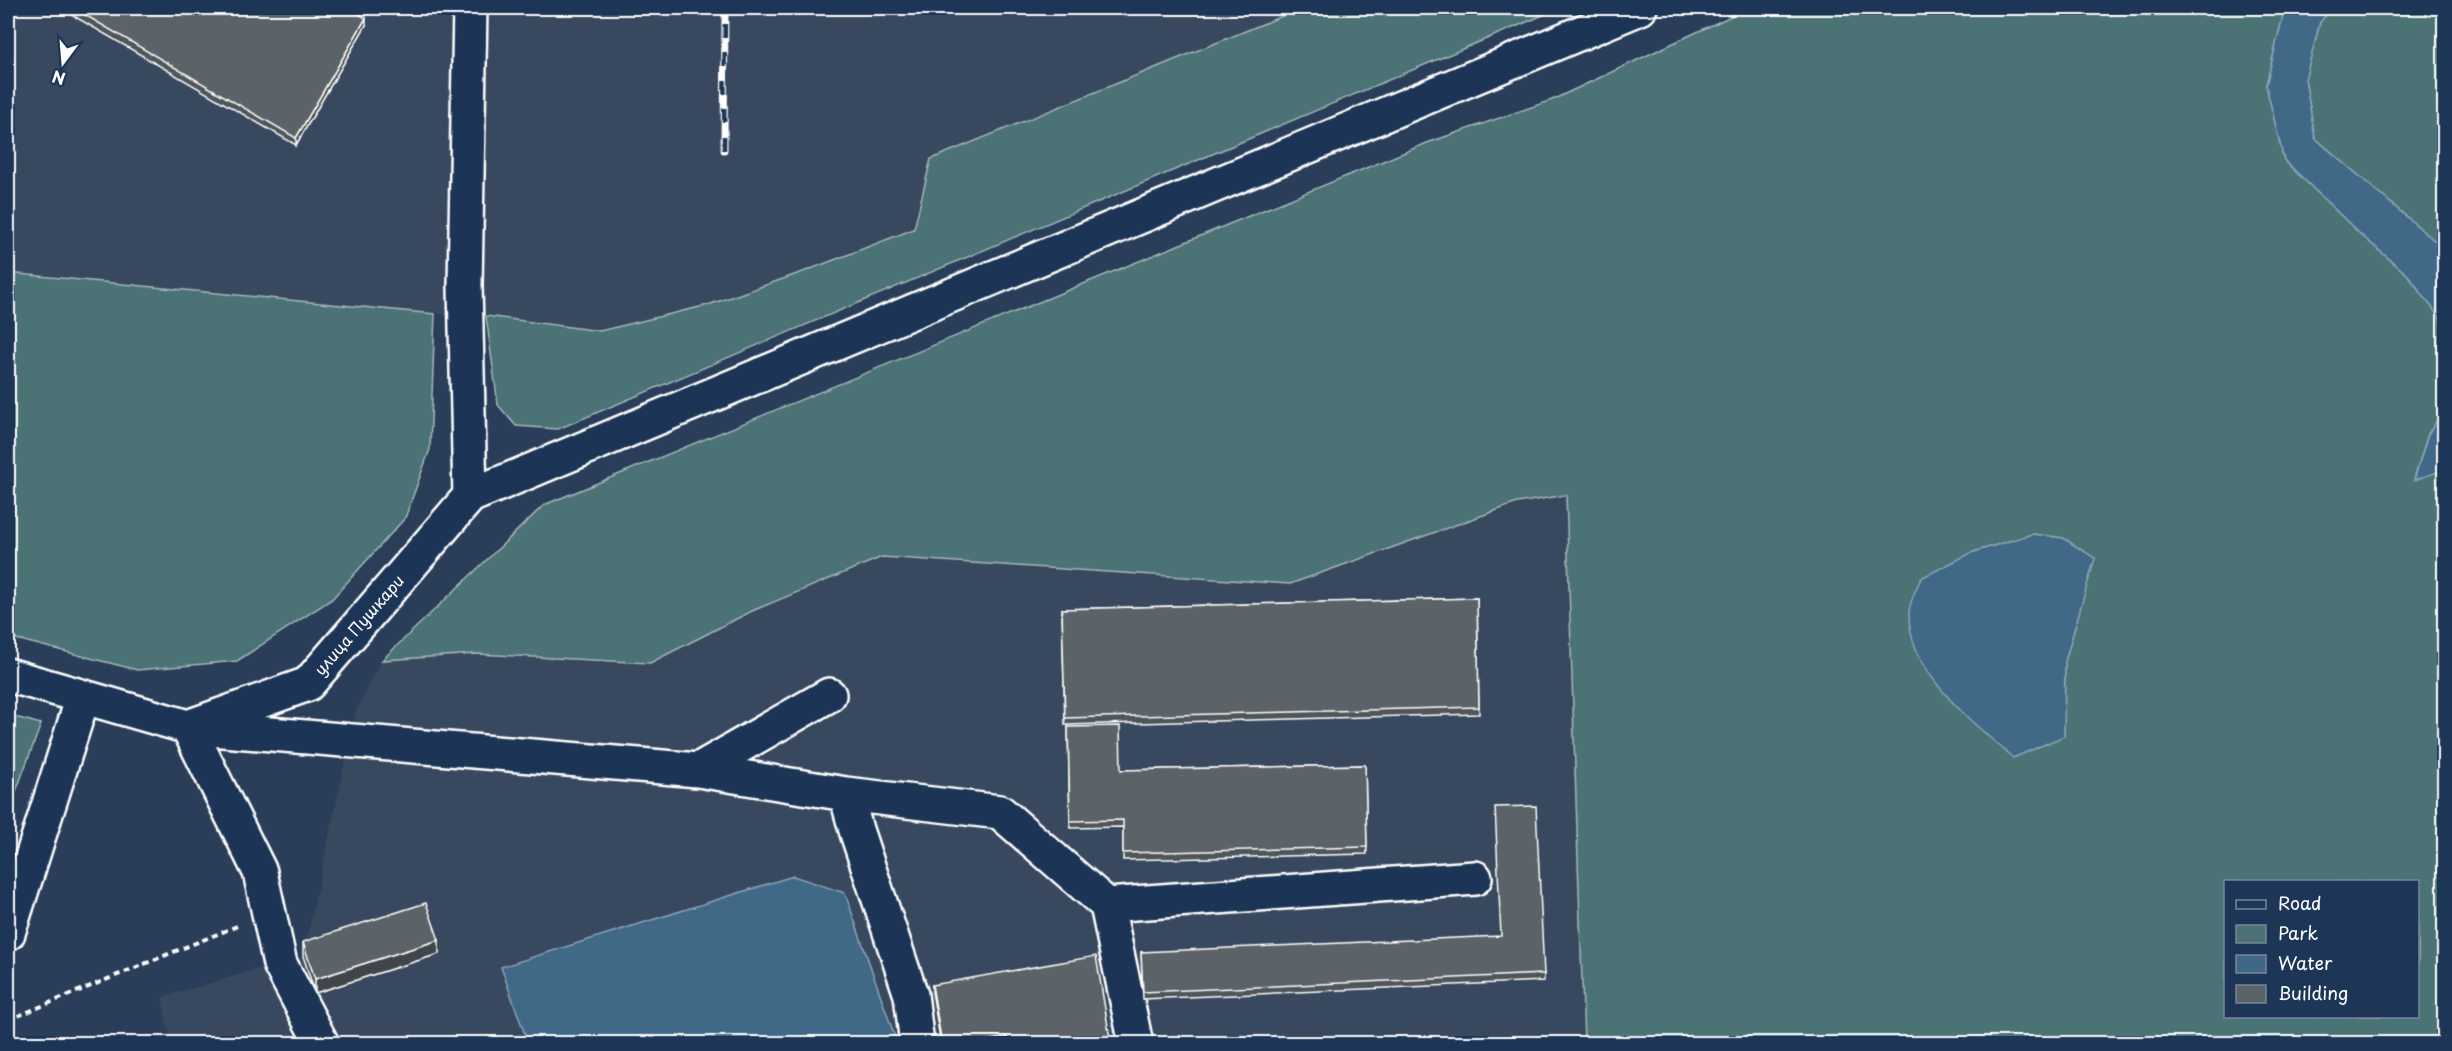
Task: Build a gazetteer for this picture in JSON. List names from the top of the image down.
{
  "streets": {
    "street": ["улица Пушкари"]
  },
  "legend": [
    "Road",
    "Park",
    "Water",
    "Building"
  ],
  "north": "bottom"
}
